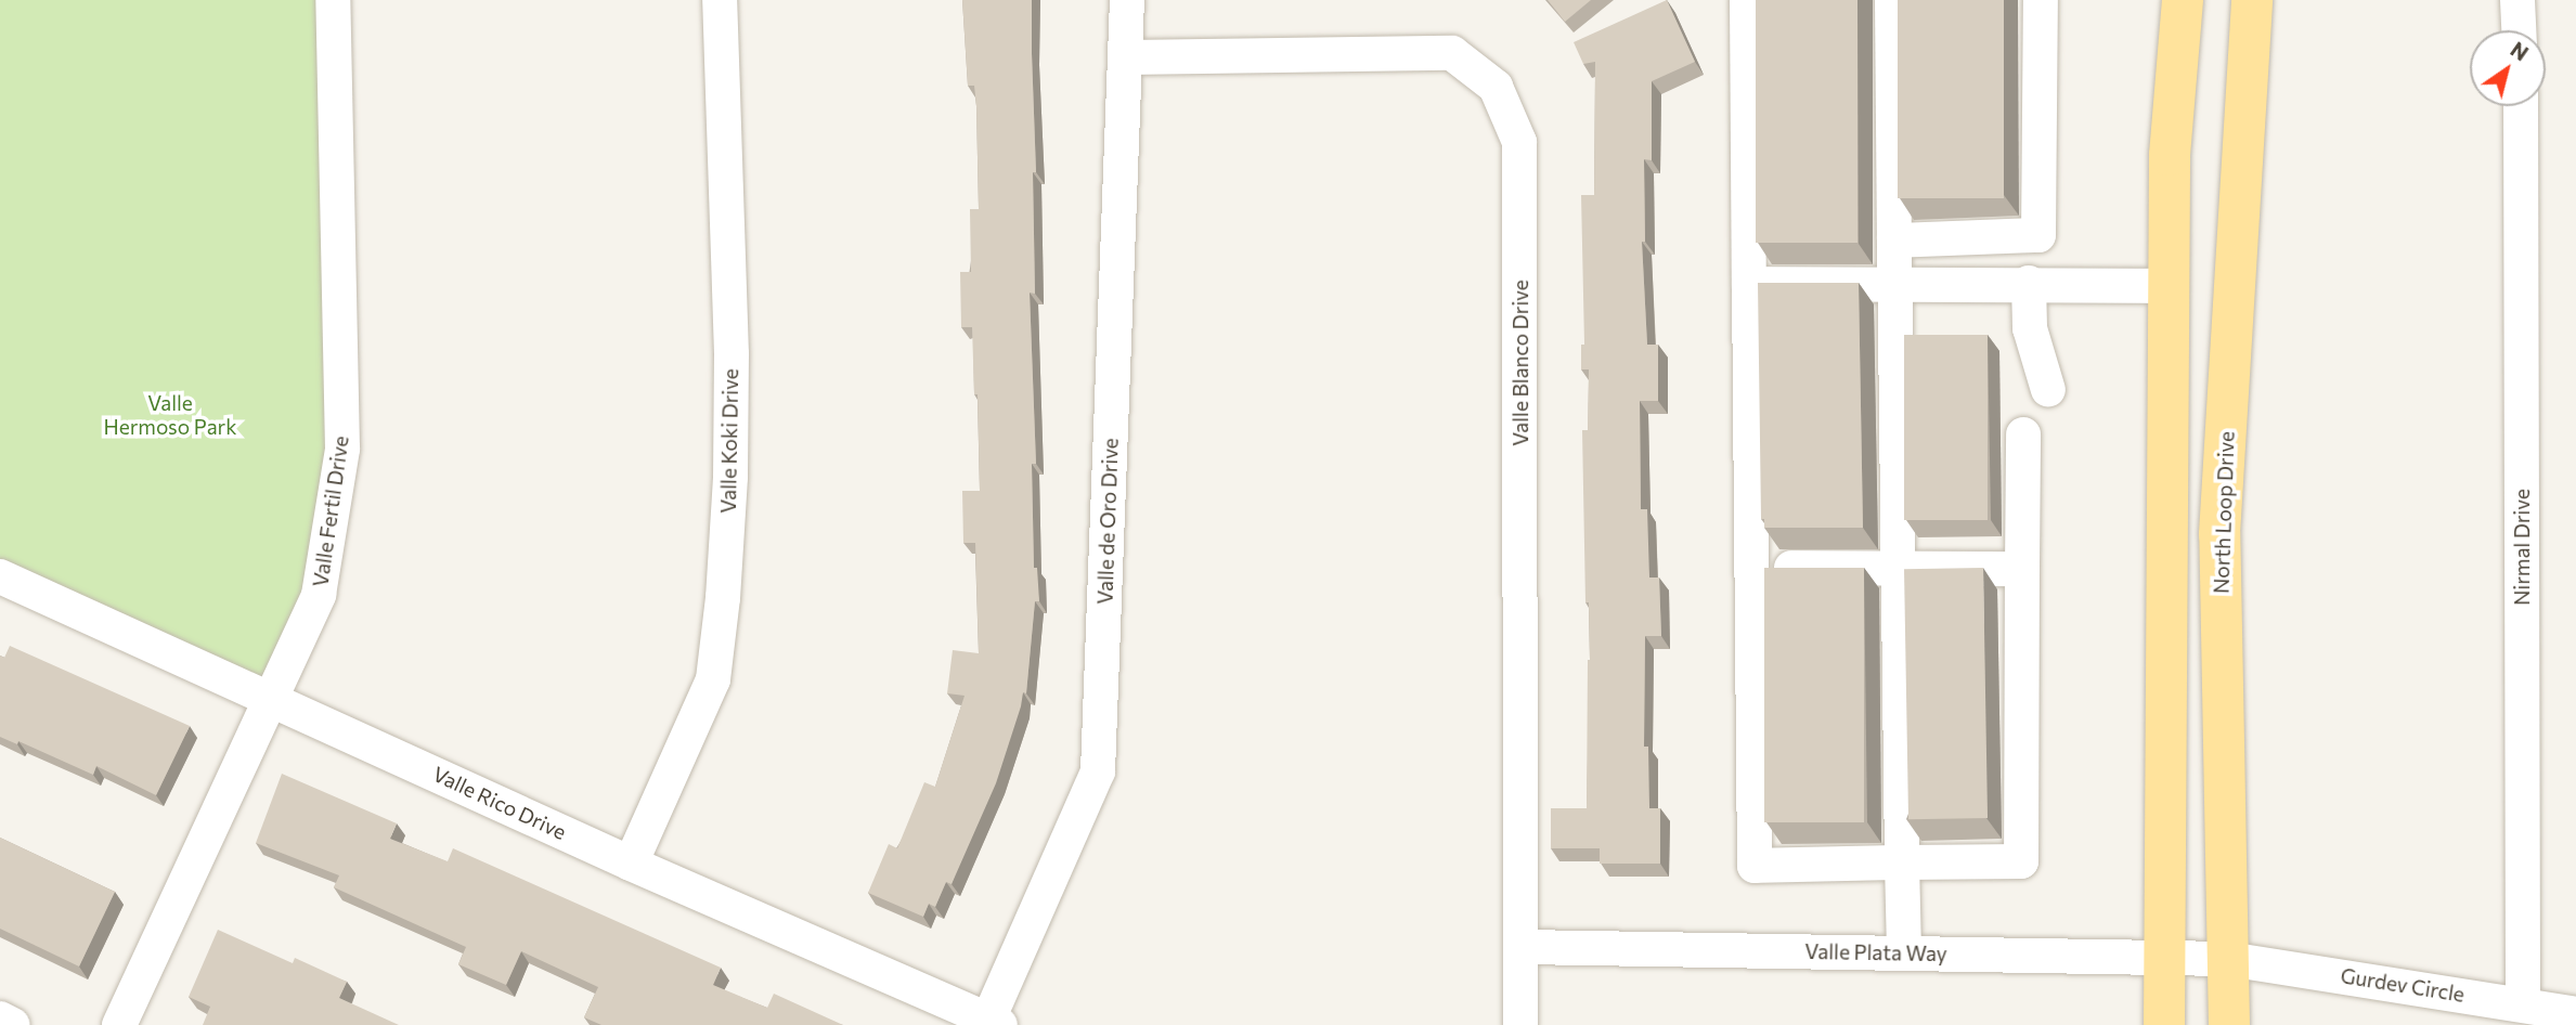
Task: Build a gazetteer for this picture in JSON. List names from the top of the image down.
{
  "streets": {
    "main road": ["North Loop Drive"],
    "street": [
      "Valle Blanco Drive",
      "Valle Koki Drive",
      "Valle Fertil Drive",
      "Valle de Oro Drive",
      "Nirmal Drive",
      "Valle Rico Drive",
      "Valle Plata Way",
      "Gurdev Circle"
    ]
  },
  "crossings": [
    ["Valle Blanco Drive", "Valle de Oro Drive"],
    ["Valle Blanco Drive", "Valle Plata Way"],
    ["Valle Koki Drive", "Valle Rico Drive"],
    ["Valle Fertil Drive", "Valle Rico Drive"],
    ["North Loop Drive", "Valle Plata Way"],
    ["North Loop Drive", "Gurdev Circle"],
    ["Valle de Oro Drive", "Valle Rico Drive"],
    ["Nirmal Drive", "Gurdev Circle"],
    ["Valle Plata Way", "Gurdev Circle"]
  ],
  "parks": ["Valle Hermoso Park"],
  "north": "top right"
}
